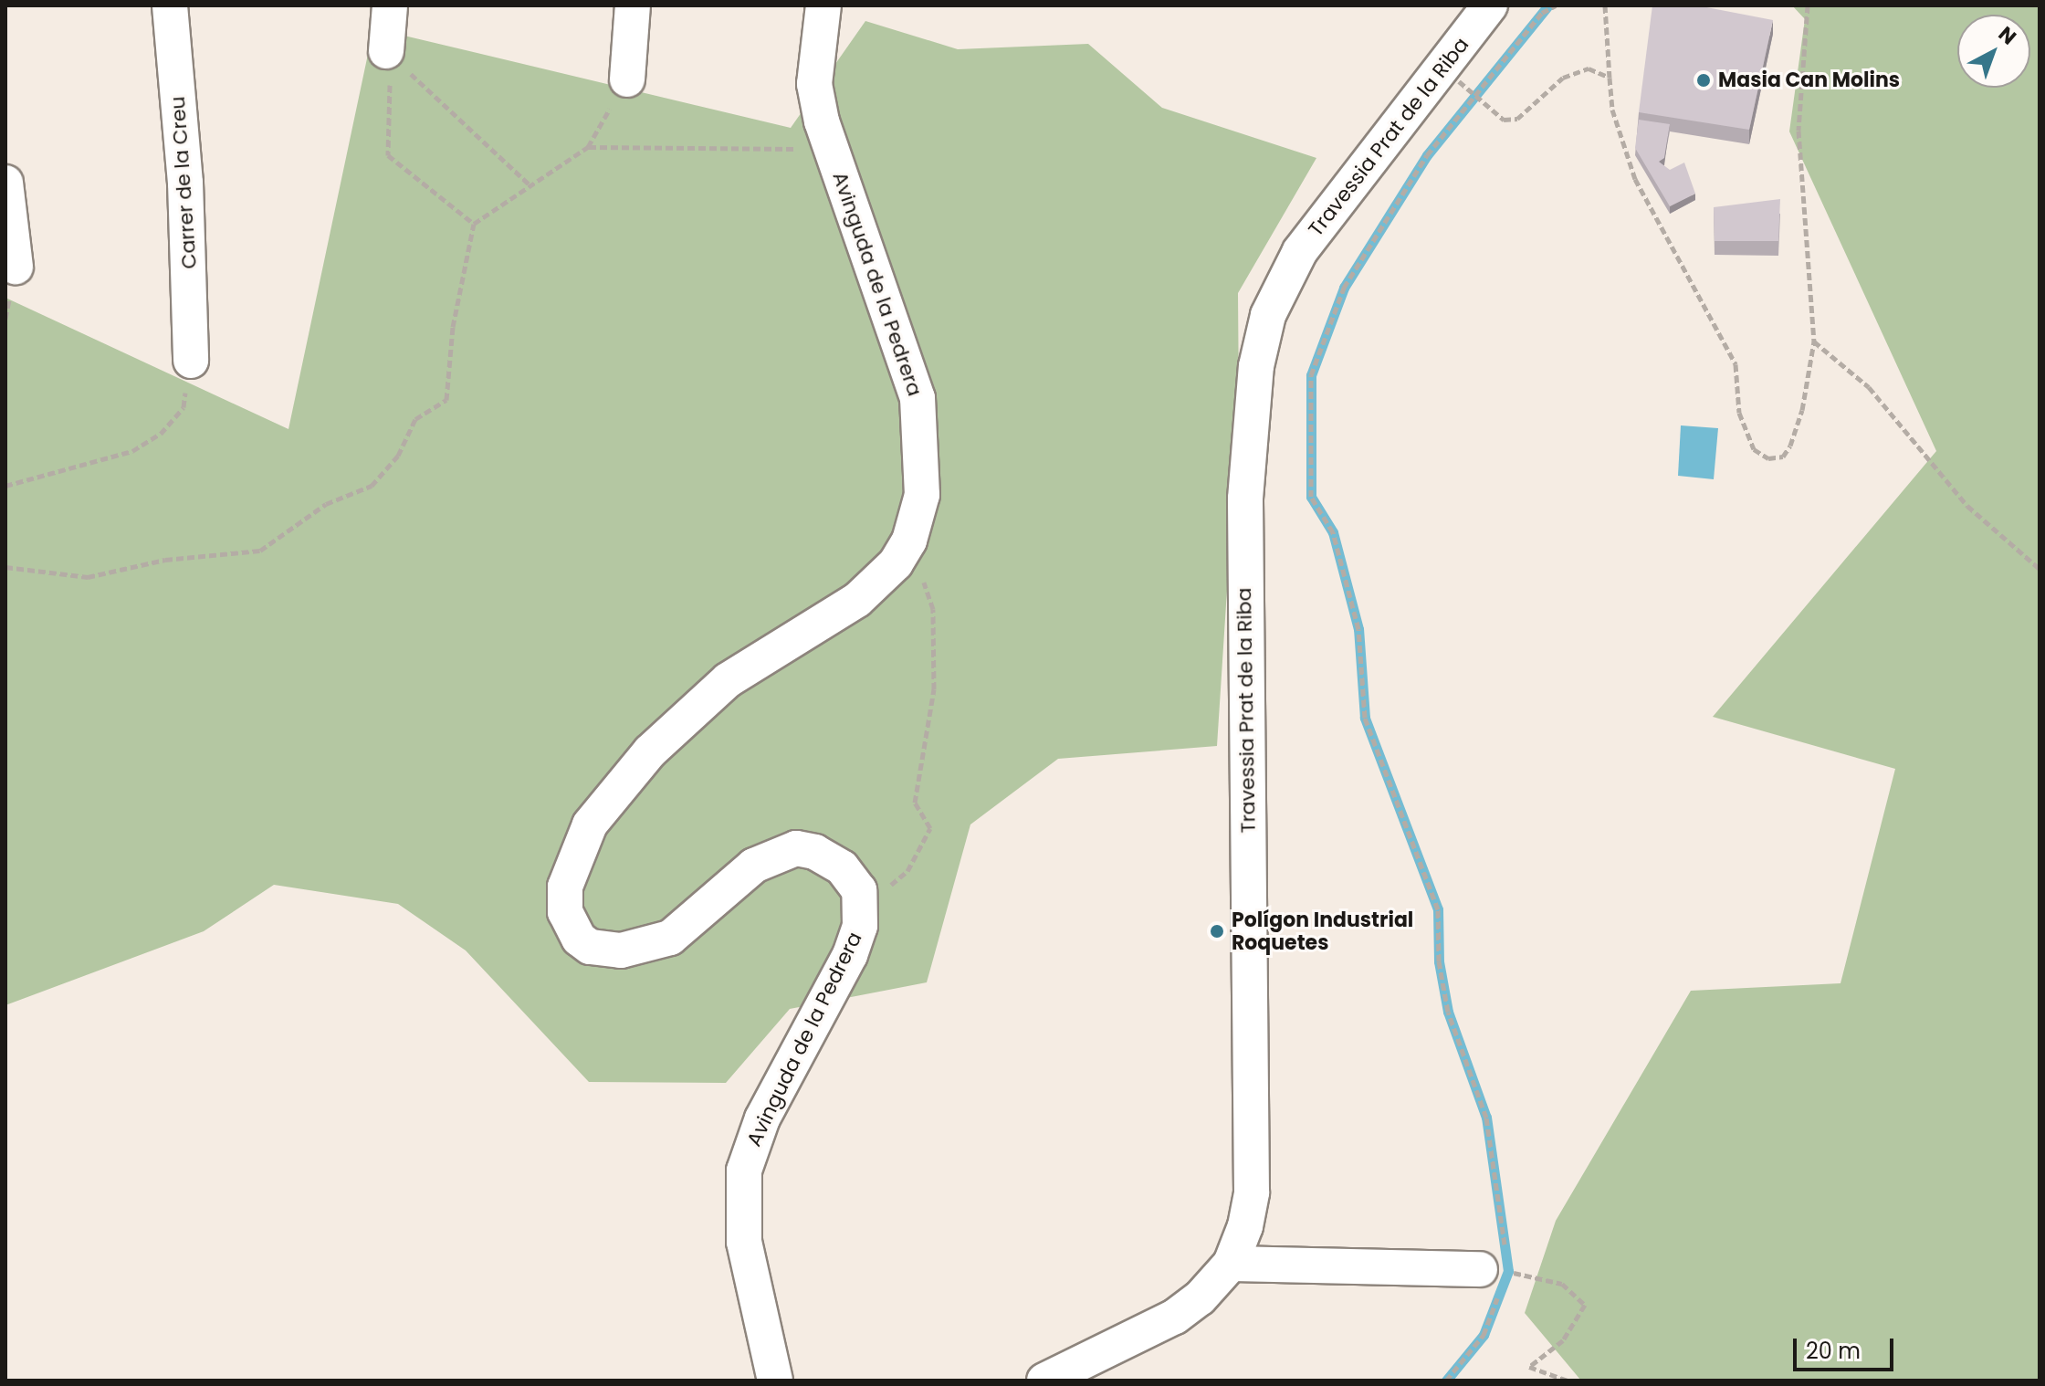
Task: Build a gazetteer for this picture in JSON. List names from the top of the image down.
{
  "streets": {
    "street": ["Travessia Prat de la Riba", "Carrer de la Creu", "Avinguda de la Pedrera"]
  },
  "places": ["Masia Can Molins", "Polígon Industrial Roquetes"],
  "scale_bar": "20 m",
  "north": "top right"
}
